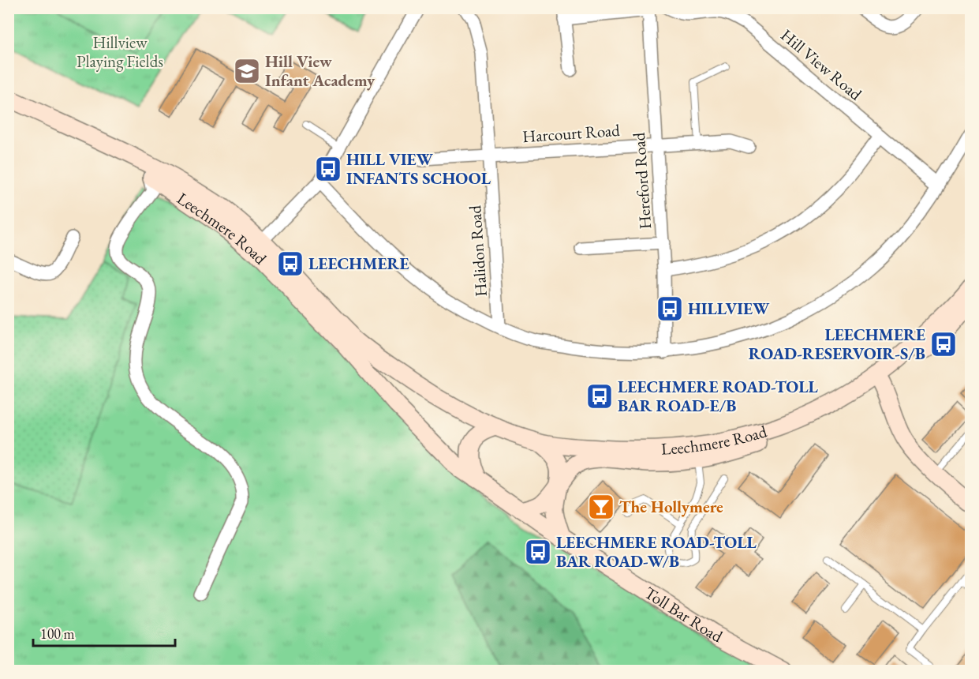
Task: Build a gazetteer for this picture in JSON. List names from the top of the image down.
{
  "streets": {
    "main road": ["Leechmere Road", "Toll Bar Road"],
    "street": [
      "Hill View Road",
      "Harcourt Road",
      "Hereford Road",
      "Halidon Road"
    ]
  },
  "crossings": [
    ["Harcourt Road", "Hereford Road"],
    ["Harcourt Road", "Halidon Road"],
    ["Leechmere Road", "Toll Bar Road"]
  ],
  "parks": ["Hillview Playing Fields"],
  "places": {
    "school or university": ["Hill View Infant Academy"],
    "bus stop": [
      "HILL VIEW INFANTS SCHOOL",
      "LEECHMERE",
      "HILLVIEW",
      "LEECHMERE ROAD-RESERVOIR-S/B",
      "LEECHMERE ROAD-TOLL BAR ROAD-E/B",
      "LEECHMERE ROAD-TOLL BAR ROAD-W/B"
    ],
    "bar": ["The Hollymere"]
  },
  "scale_bar": "100 m"
}
